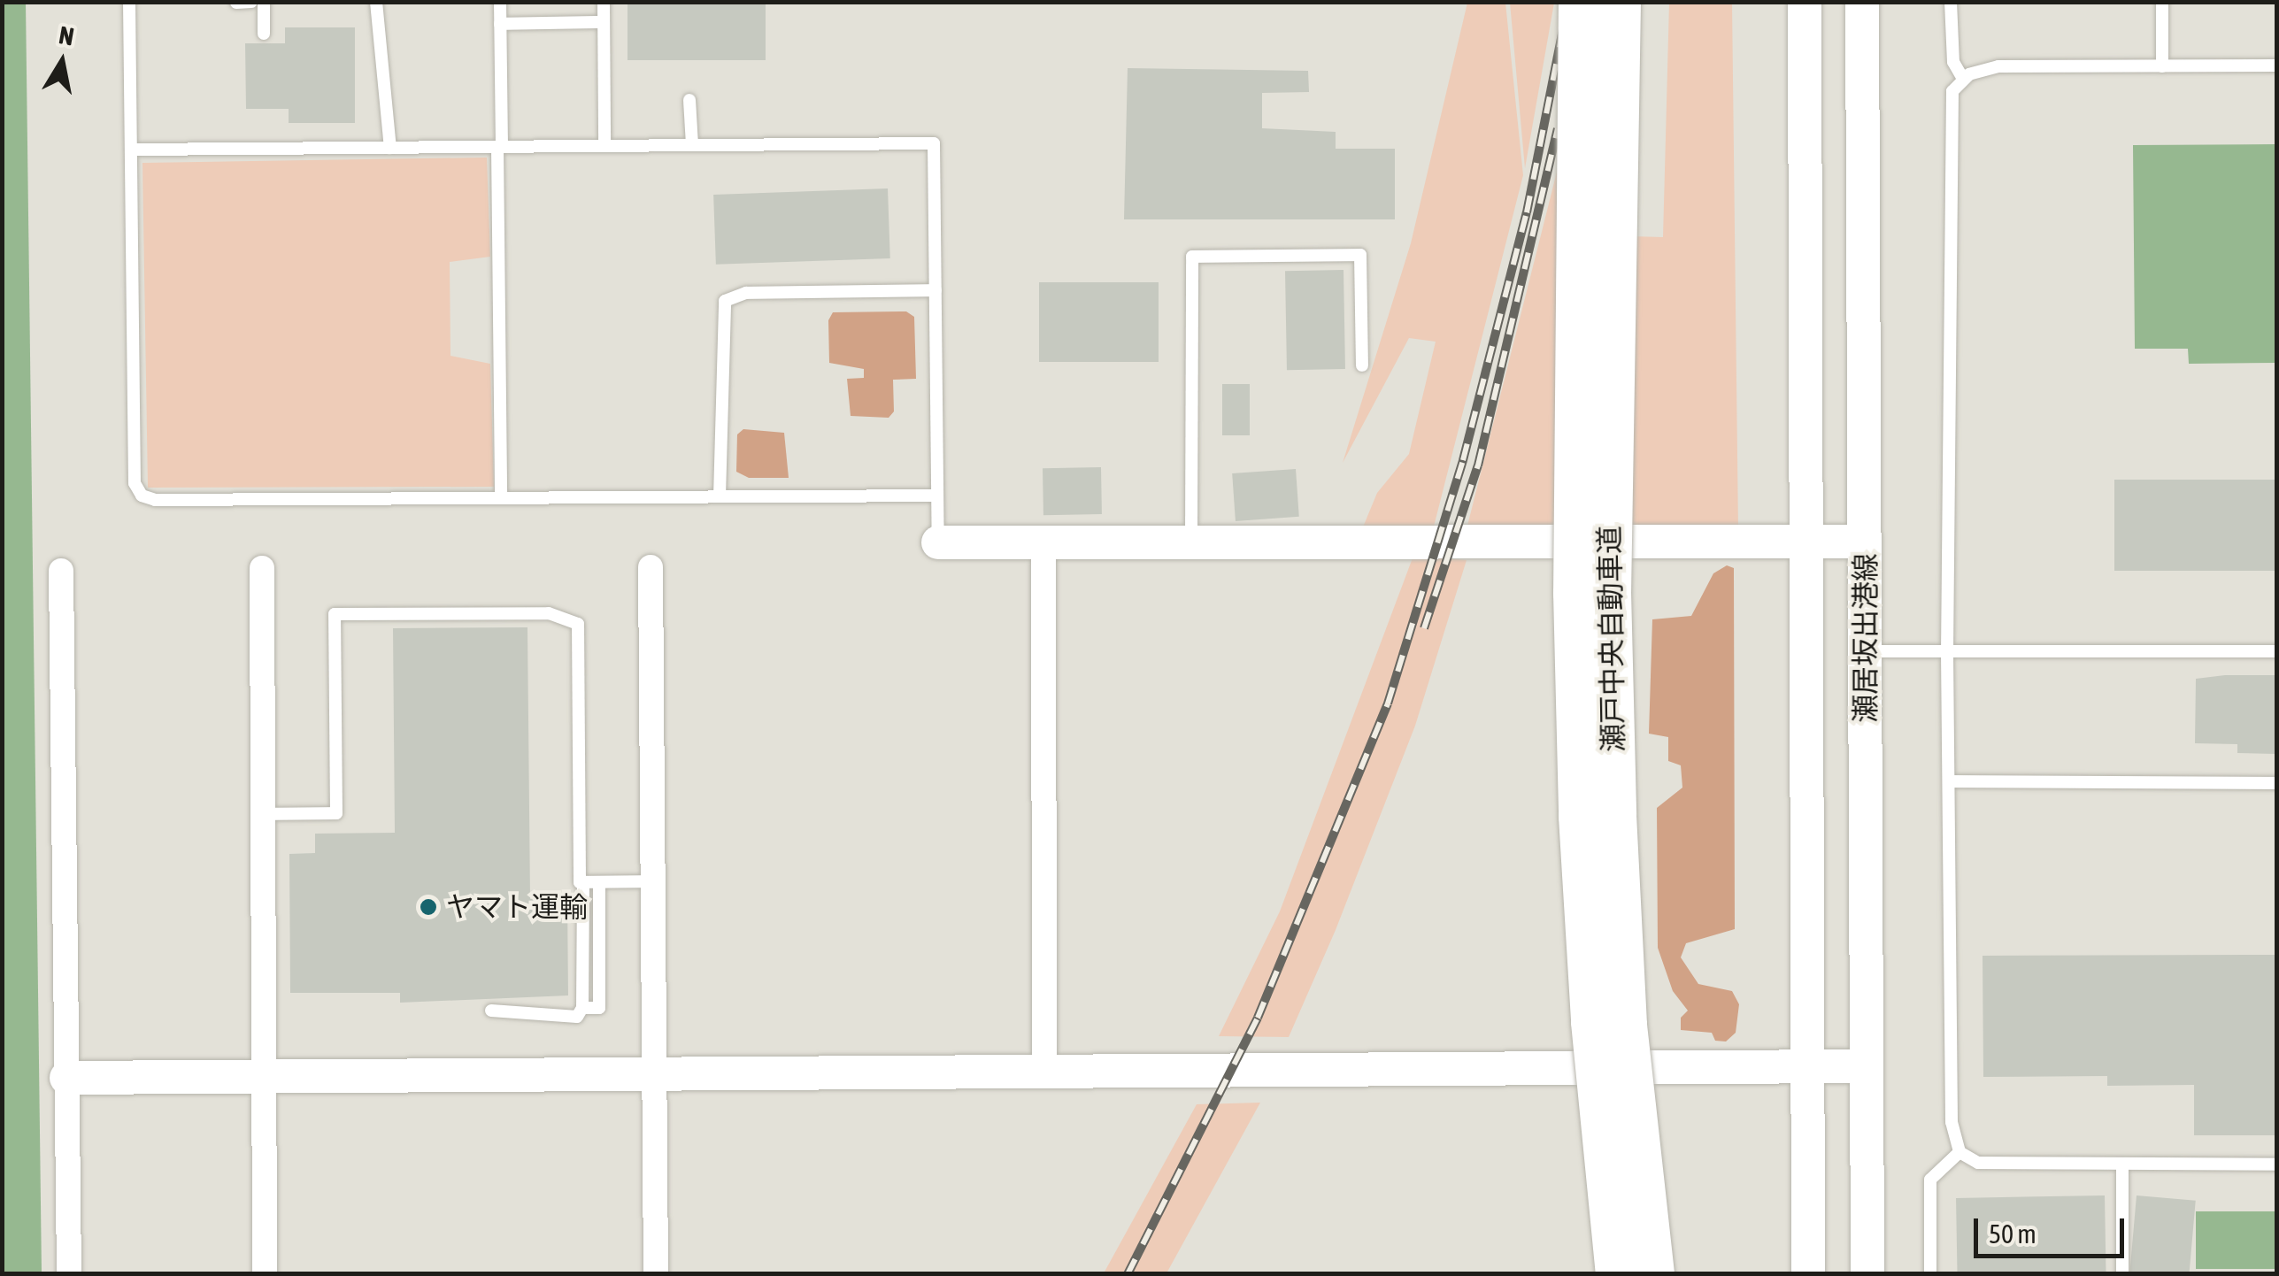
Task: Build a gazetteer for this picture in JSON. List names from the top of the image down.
{
  "streets": {
    "highway": ["瀬戸中央自動車道"],
    "street": ["瀬居坂出港線"]
  },
  "places": ["ヤマト運輸"],
  "scale_bar": "50 m",
  "north": "top"
}
